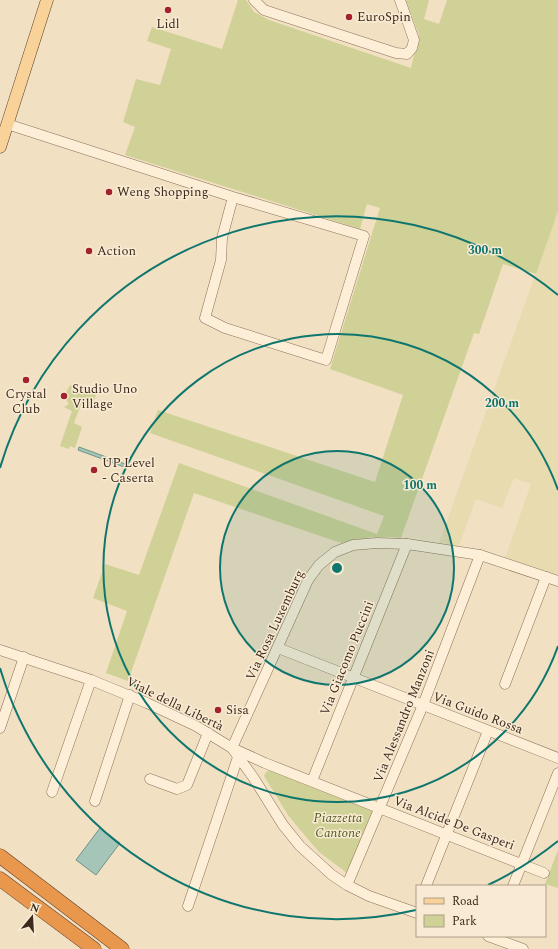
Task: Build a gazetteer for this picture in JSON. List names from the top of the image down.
{
  "streets": {
    "street": [
      "Via Rosa Luxemburg",
      "Via Giacomo Puccini",
      "Viale della Libertà",
      "Via Guido Rossa",
      "Via Alessandro Manzoni",
      "Via Alcide De Gasperi"
    ]
  },
  "crossings": [
    ["Via Rosa Luxemburg", "Via Giacomo Puccini"],
    ["Via Rosa Luxemburg", "Viale della Libertà"],
    ["Via Rosa Luxemburg", "Via Guido Rossa"],
    ["Via Rosa Luxemburg", "Via Alessandro Manzoni"],
    ["Via Rosa Luxemburg", "Via Alcide De Gasperi"],
    ["Via Giacomo Puccini", "Via Guido Rossa"],
    ["Via Giacomo Puccini", "Via Alcide De Gasperi"],
    ["Viale della Libertà", "Via Alessandro Manzoni"],
    ["Viale della Libertà", "Via Alcide De Gasperi"],
    ["Via Guido Rossa", "Via Alessandro Manzoni"],
    ["Via Alessandro Manzoni", "Via Alcide De Gasperi"]
  ],
  "parks": ["Piazzetta Cantone"],
  "places": [
    "Lidl",
    "EuroSpin",
    "Weng Shopping",
    "Action",
    "Crystal Club",
    "Studio Uno Village",
    "UP Level - Caserta",
    "Sisa"
  ],
  "legend": ["Road", "Park"],
  "north": "top",
  "rings": ["300 m", "200 m", "100 m"]
}
